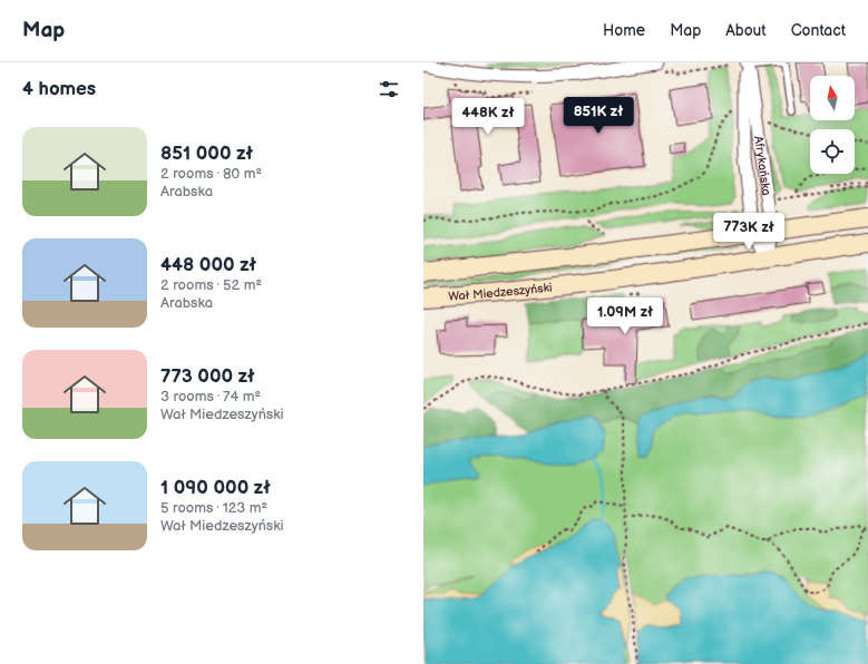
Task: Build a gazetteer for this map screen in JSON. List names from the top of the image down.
{
  "streets": {
    "main road": ["Wał Miedzeszyński"],
    "street": ["Afrykańska"]
  },
  "crossings": [
    ["Afrykańska", "Wał Miedzeszyński"]
  ],
  "north": "top",
  "page": {
    "header": "Map",
    "nav": [
      "Home",
      "Map",
      "About",
      "Contact"
    ],
    "heading": "4 homes",
    "price": [
      "851K zł",
      "448K zł",
      "773K zł",
      "1.09M zł"
    ],
    "list": [
      {
        "name": "851 000 zł",
        "note": "2 rooms · 80 m² · Arabska"
      },
      {
        "name": "448 000 zł",
        "note": "2 rooms · 52 m² · Arabska"
      },
      {
        "name": "773 000 zł",
        "note": "3 rooms · 74 m² · Wał Miedzeszyński"
      },
      {
        "name": "1 090 000 zł",
        "note": "5 rooms · 123 m² · Wał Miedzeszyński"
      }
    ]
  }
}
